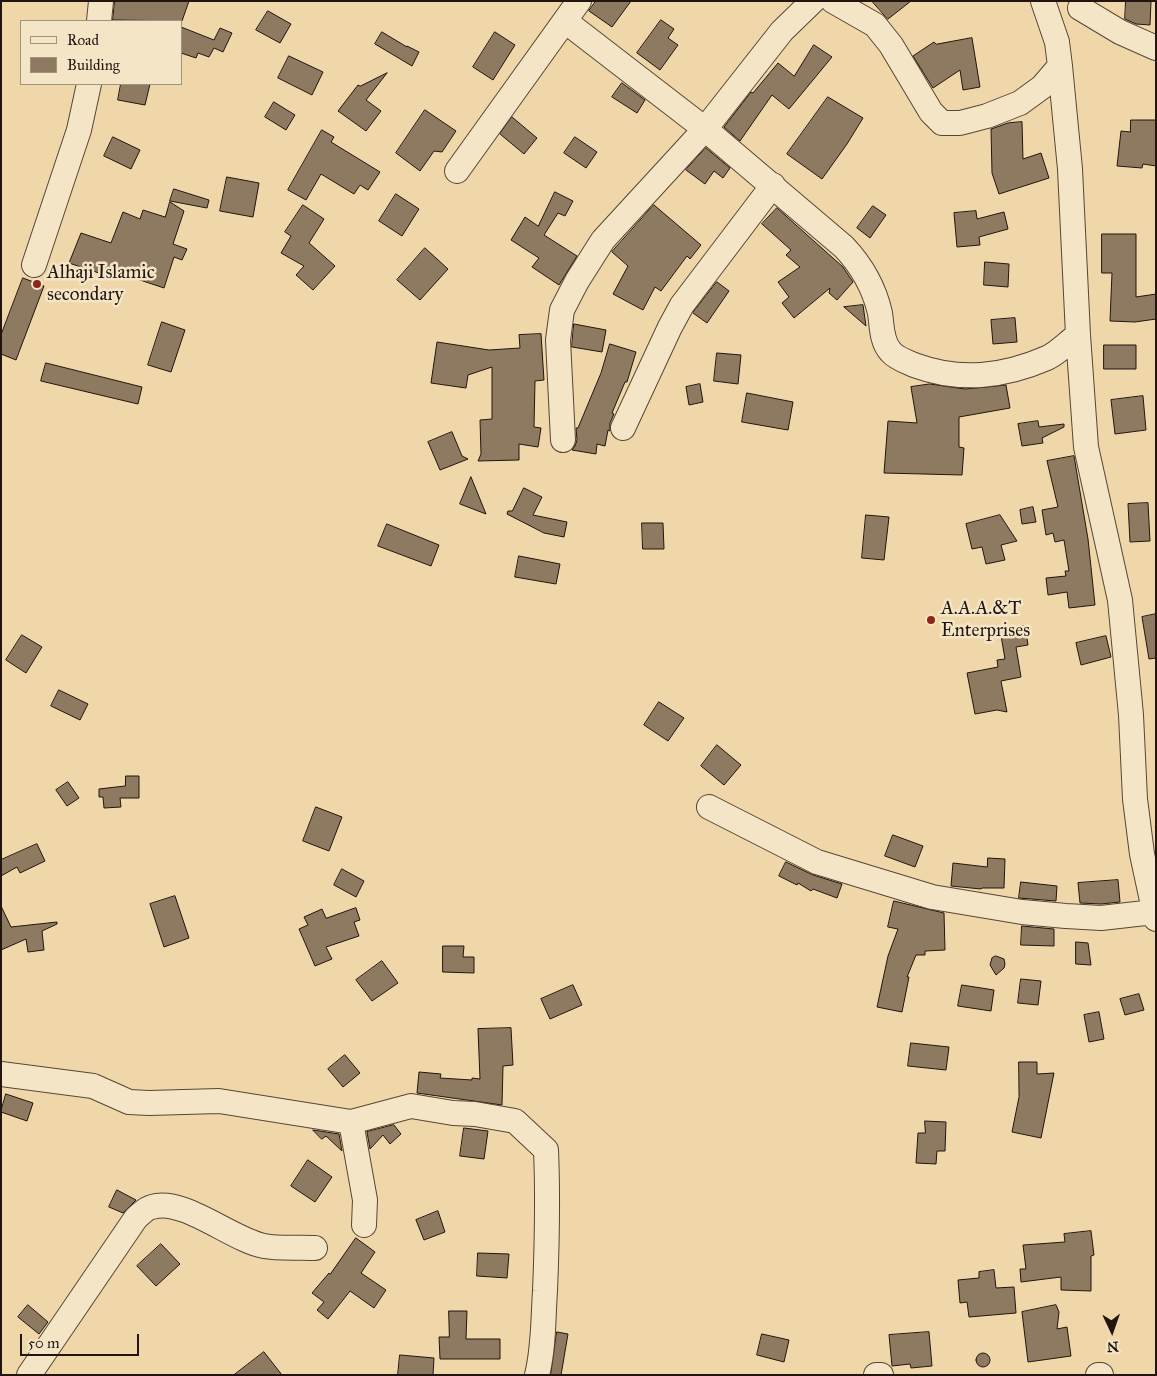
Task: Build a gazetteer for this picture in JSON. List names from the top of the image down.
{
  "places": ["Alhaji Islamic secondary", "A.A.A.&T Enterprises"],
  "legend": ["Road", "Building"],
  "scale_bar": "50 m",
  "north": "bottom"
}
